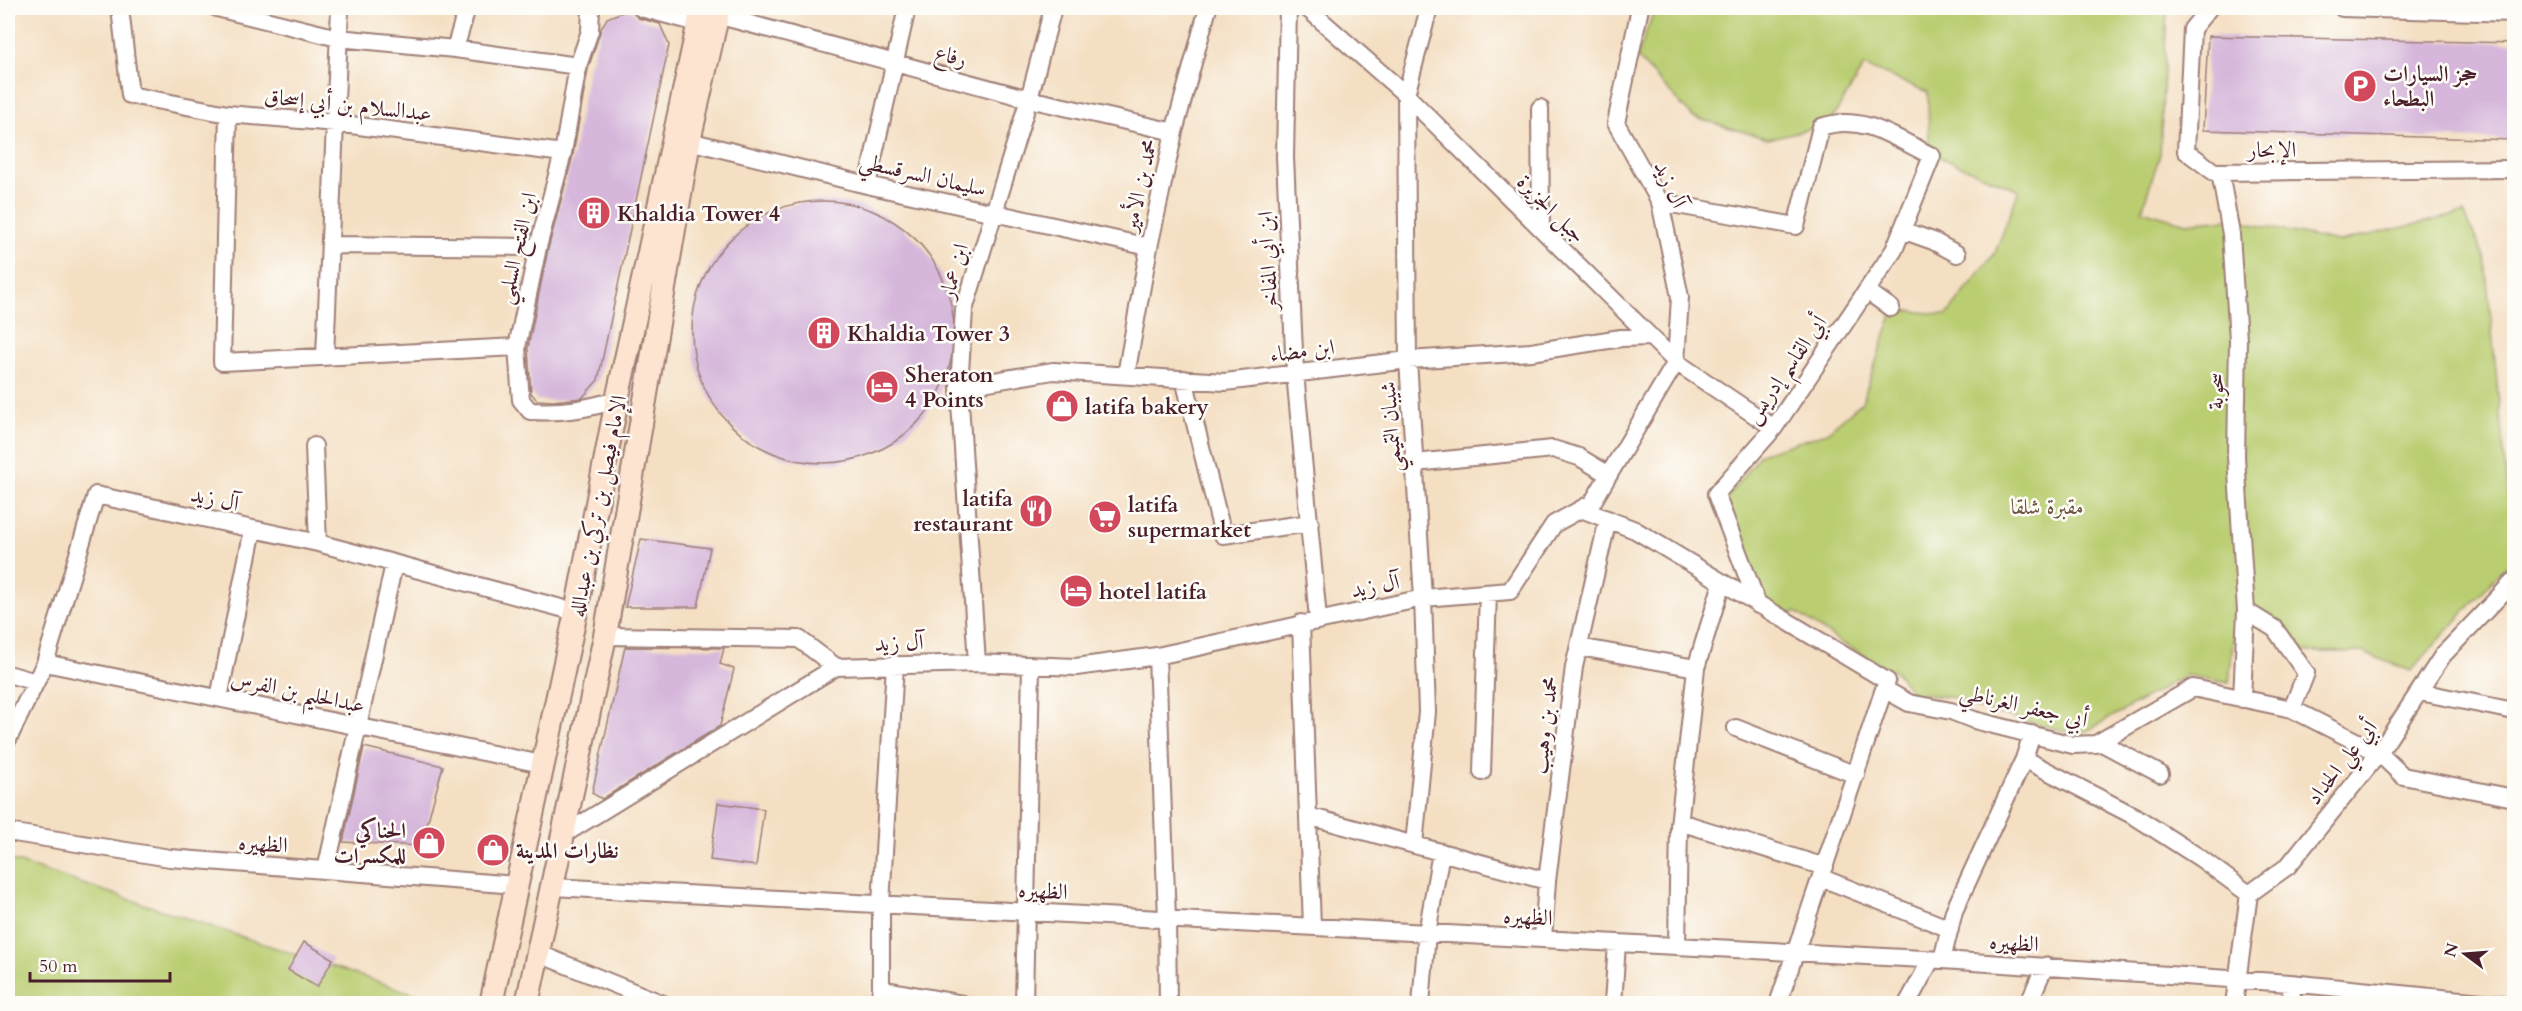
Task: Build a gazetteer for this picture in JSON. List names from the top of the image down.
{
  "streets": {
    "main road": ["الإمام فيصل بن تركي بن عبدالله"],
    "street": [
      "رفاع",
      "عبدالسلام بن أبي إسحاق",
      "الإبحار",
      "سليمان السرقسطي",
      "آل زيد",
      "محمد بن الأمير",
      "جبل الجزيرة",
      "ابن الفتح السلمي",
      "ابن أبي المفاخر",
      "ابن عمار",
      "ابن مضاء",
      "أبي القاسم إدريس",
      "سحوبة",
      "شيبان التميمي",
      "عبدالحليم بن الفرس",
      "أبي جعفر الغرناطي",
      "محمد بن وهيب",
      "أبي علي الحداد",
      "الظهيره"
    ]
  },
  "crossings": [
    ["رفاع", "محمد بن الأمير"],
    ["رفاع", "ابن عمار"],
    ["رفاع", "الإمام فيصل بن تركي بن عبدالله"],
    ["عبدالسلام بن أبي إسحاق", "ابن الفتح السلمي"],
    ["الإبحار", "سحوبة"],
    ["سليمان السرقسطي", "محمد بن الأمير"],
    ["سليمان السرقسطي", "ابن عمار"],
    ["سليمان السرقسطي", "الإمام فيصل بن تركي بن عبدالله"],
    ["آل زيد", "جبل الجزيرة"],
    ["آل زيد", "ابن أبي المفاخر"],
    ["آل زيد", "ابن عمار"],
    ["آل زيد", "أبي القاسم إدريس"],
    ["آل زيد", "شيبان التميمي"],
    ["آل زيد", "الإمام فيصل بن تركي بن عبدالله"],
    ["آل زيد", "عبدالحليم بن الفرس"],
    ["آل زيد", "أبي جعفر الغرناطي"],
    ["محمد بن الأمير", "ابن مضاء"],
    ["جبل الجزيرة", "ابن مضاء"],
    ["جبل الجزيرة", "أبي القاسم إدريس"],
    ["جبل الجزيرة", "شيبان التميمي"],
    ["ابن الفتح السلمي", "الإمام فيصل بن تركي بن عبدالله"],
    ["ابن أبي المفاخر", "ابن مضاء"],
    ["ابن عمار", "ابن مضاء"],
    ["ابن مضاء", "شيبان التميمي"],
    ["أبي القاسم إدريس", "أبي جعفر الغرناطي"],
    ["سحوبة", "أبي جعفر الغرناطي"],
    ["الإمام فيصل بن تركي بن عبدالله", "عبدالحليم بن الفرس"],
    ["الإمام فيصل بن تركي بن عبدالله", "الظهيره"],
    ["أبي جعفر الغرناطي", "محمد بن وهيب"],
    ["أبي جعفر الغرناطي", "أبي علي الحداد"],
    ["محمد بن وهيب", "الظهيره"]
  ],
  "parks": ["مقبرة شلقا"],
  "places": {
    "parking": ["حجز السيارات البطحاء"],
    "building": ["Khaldia Tower 4", "Khaldia Tower 3"],
    "hotel": ["Sheraton 4 Points", "hotel latifa"],
    "shop": ["latifa bakery", "الحناكي للمكسرات", "نظارات المدينة"],
    "restaurant": ["latifa restaurant"],
    "supermarket": ["latifa supermarket"]
  },
  "scale_bar": "50 m",
  "north": "left"
}
